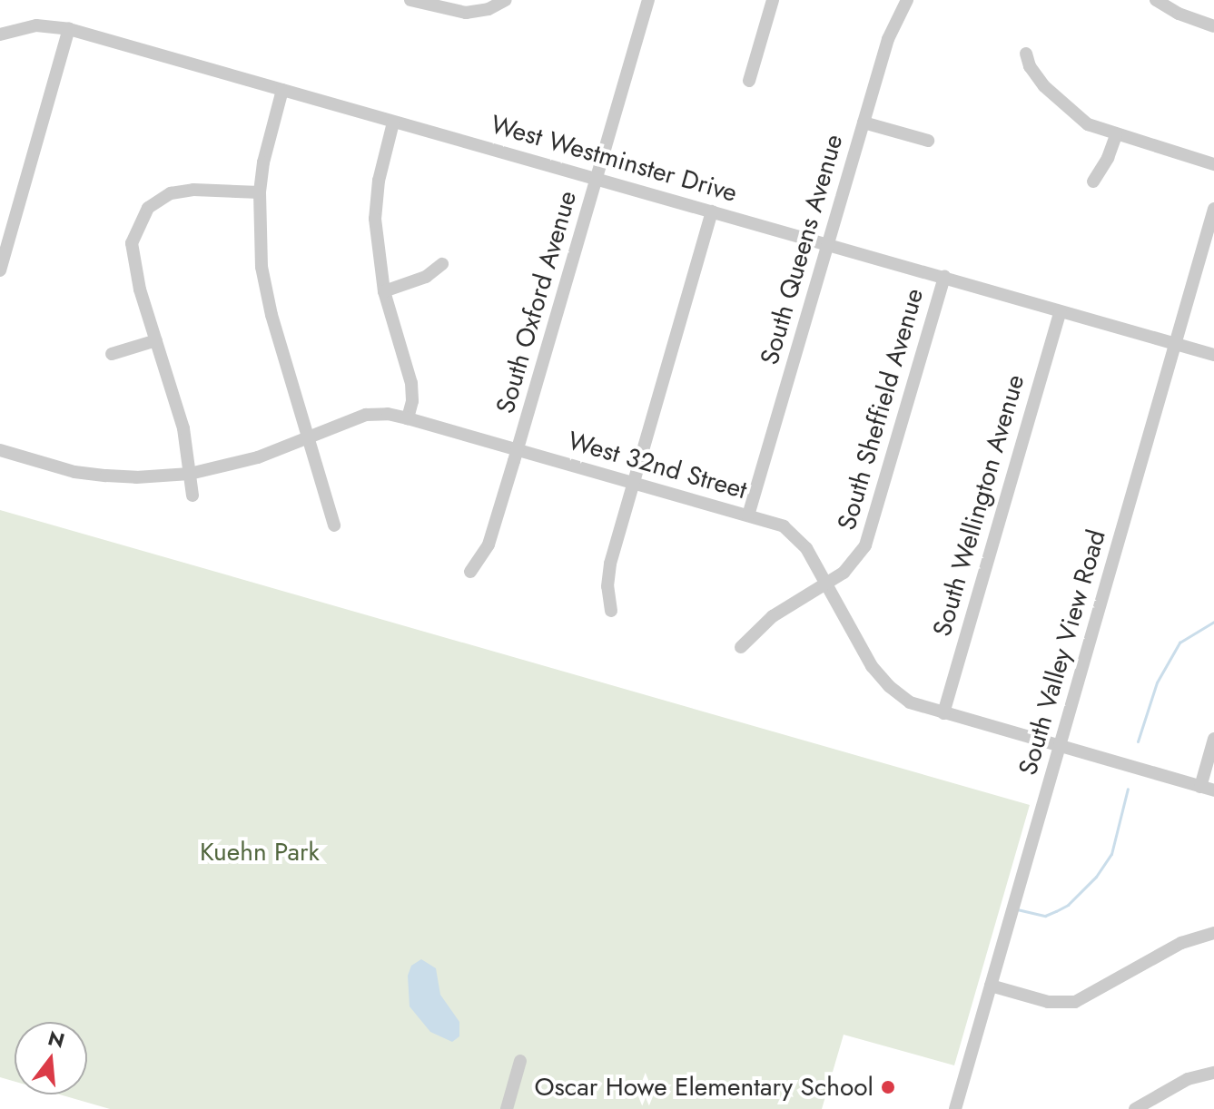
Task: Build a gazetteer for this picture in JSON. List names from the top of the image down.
{
  "streets": {
    "street": [
      "West Westminster Drive",
      "South Queens Avenue",
      "South Oxford Avenue",
      "South Sheffield Avenue",
      "West 32nd Street",
      "South Wellington Avenue",
      "South Valley View Road"
    ]
  },
  "crossings": [
    ["West Westminster Drive", "South Queens Avenue"],
    ["West Westminster Drive", "South Oxford Avenue"],
    ["West Westminster Drive", "South Sheffield Avenue"],
    ["West Westminster Drive", "South Wellington Avenue"],
    ["West Westminster Drive", "South Valley View Road"],
    ["South Queens Avenue", "West 32nd Street"],
    ["South Oxford Avenue", "West 32nd Street"],
    ["South Sheffield Avenue", "West 32nd Street"],
    ["West 32nd Street", "South Wellington Avenue"],
    ["West 32nd Street", "South Valley View Road"]
  ],
  "parks": ["Kuehn Park"],
  "places": ["Oscar Howe Elementary School"],
  "north": "top"
}
